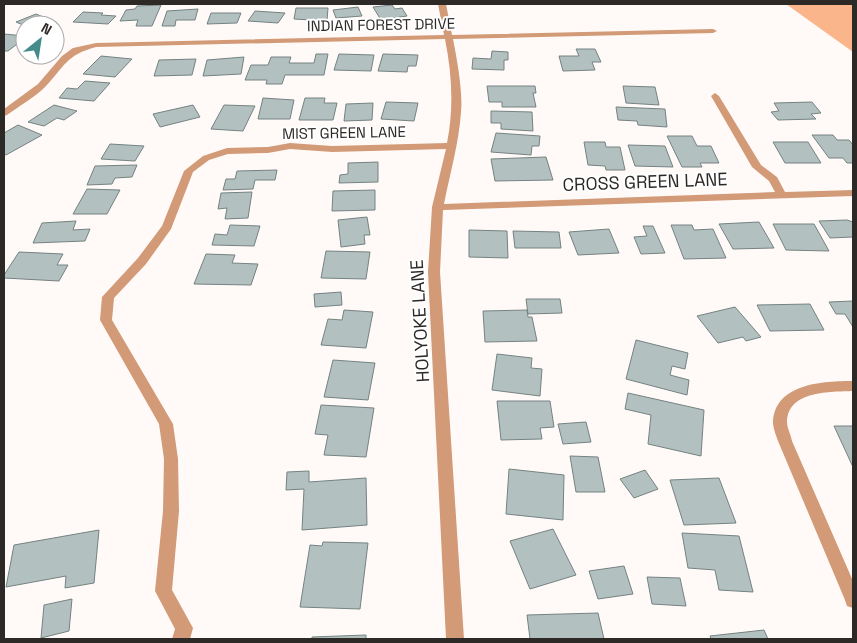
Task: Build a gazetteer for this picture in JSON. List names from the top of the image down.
{
  "streets": {
    "street": [
      "INDIAN FOREST DRIVE",
      "MIST GREEN LANE",
      "CROSS GREEN LANE",
      "HOLYOKE LANE"
    ]
  },
  "crossings": [
    ["INDIAN FOREST DRIVE", "HOLYOKE LANE"],
    ["MIST GREEN LANE", "HOLYOKE LANE"],
    ["CROSS GREEN LANE", "HOLYOKE LANE"]
  ],
  "north": "top right"
}
